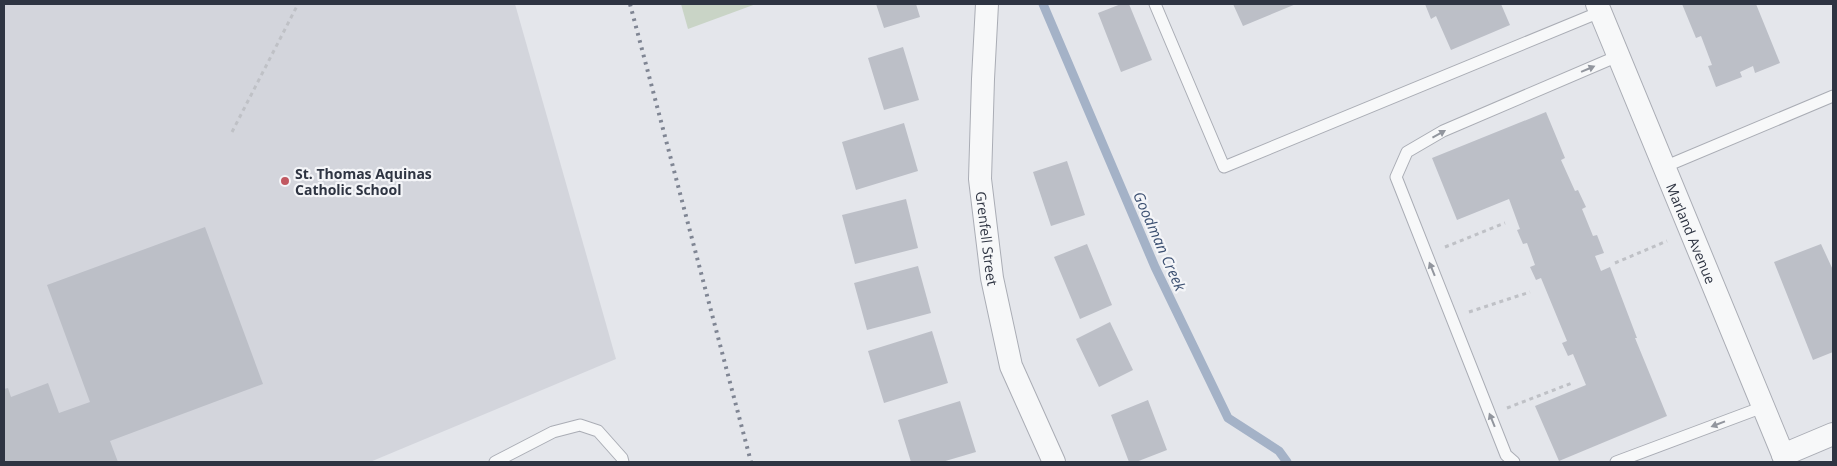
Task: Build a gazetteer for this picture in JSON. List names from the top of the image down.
{
  "streets": {
    "street": ["Marland Avenue", "Grenfell Street"]
  },
  "water": ["Goodman Creek"],
  "places": ["St. Thomas Aquinas Catholic School"]
}
